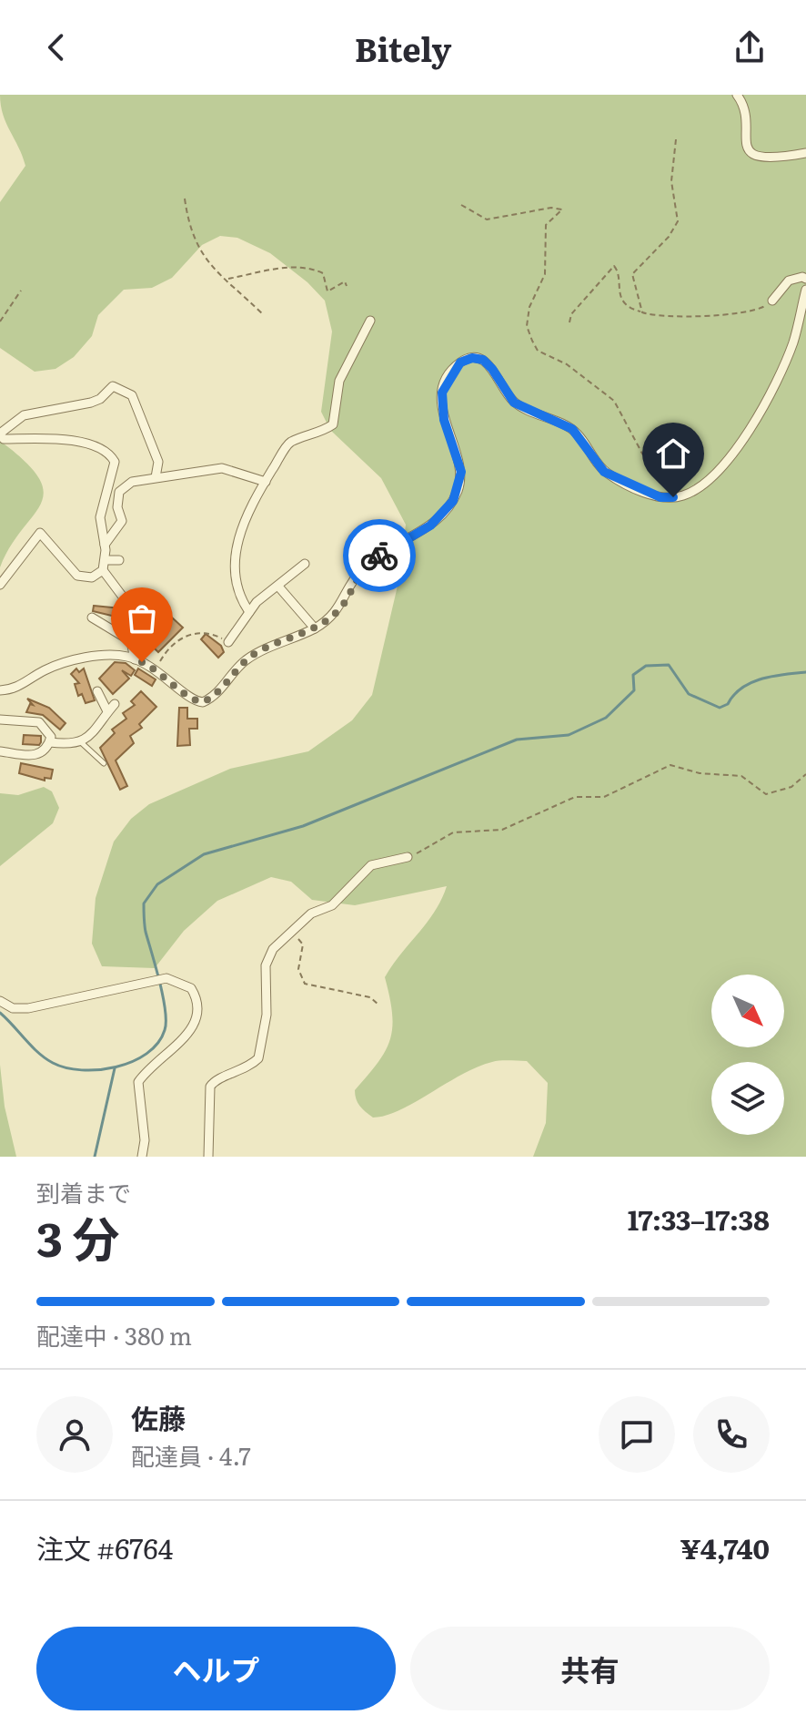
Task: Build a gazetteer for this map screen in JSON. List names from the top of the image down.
{
  "north": "bottom right",
  "page": {
    "header": "Bitely",
    "heading": ["3 分", "到着まで", "17:33–17:38"],
    "panel": [
      "佐藤",
      "配達員 · 4.7",
      "注文 #6764",
      "¥4,740"
    ],
    "bar": "配達中 · 380 m",
    "buttons": ["ヘルプ", "共有"]
  }
}
